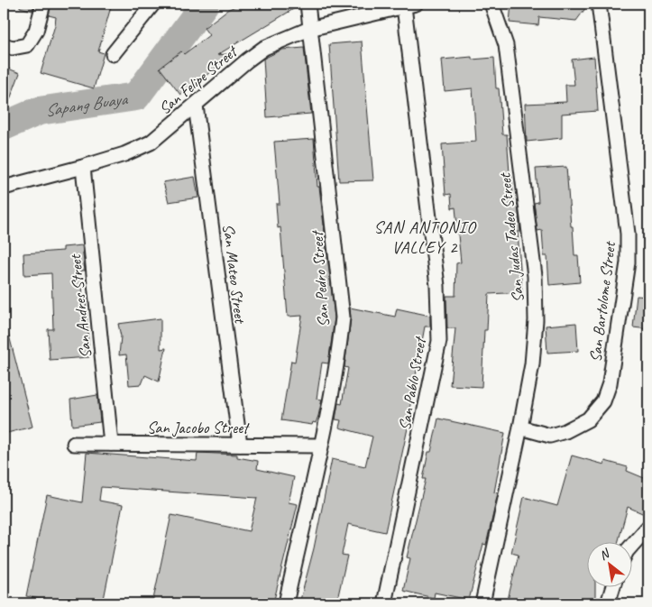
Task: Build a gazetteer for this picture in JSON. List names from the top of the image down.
{
  "streets": {
    "street": [
      "San Felipe Street",
      "San Judas Tadeo Street",
      "San Mateo Street",
      "San Pedro Street",
      "San Bartolome Street",
      "San Andres Street",
      "San Pablo Street",
      "San Jacobo Street"
    ]
  },
  "crossings": [
    ["San Felipe Street", "San Mateo Street"],
    ["San Felipe Street", "San Pedro Street"],
    ["San Felipe Street", "San Andres Street"],
    ["San Felipe Street", "San Pablo Street"],
    ["San Judas Tadeo Street", "San Bartolome Street"],
    ["San Mateo Street", "San Jacobo Street"],
    ["San Pedro Street", "San Jacobo Street"],
    ["San Andres Street", "San Jacobo Street"]
  ],
  "districts": ["SAN ANTONIO VALLEY 2"],
  "water": ["Sapang Buaya"],
  "north": "top left"
}
